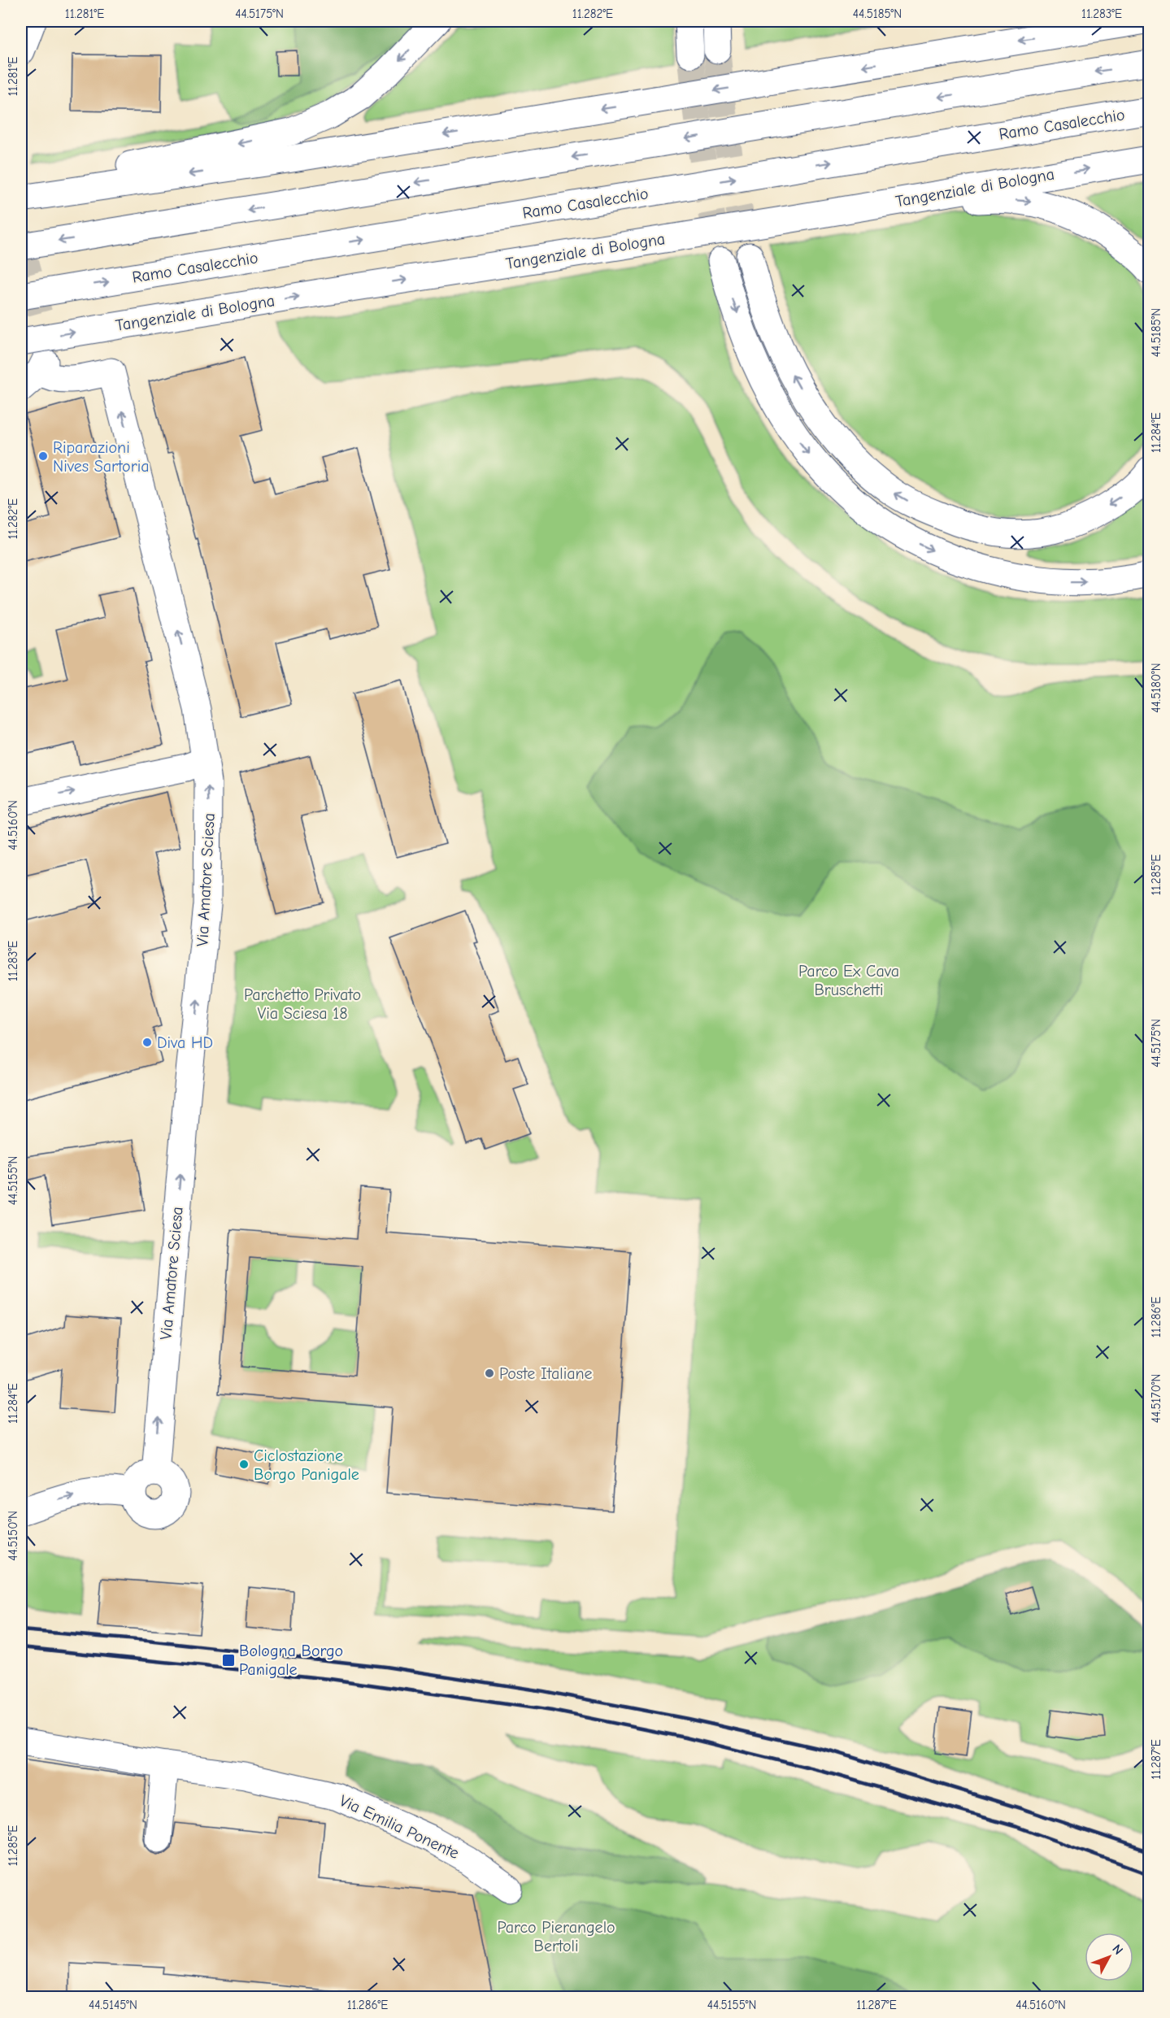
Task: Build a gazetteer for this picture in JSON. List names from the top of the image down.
{
  "streets": {
    "main road": [
      "Ramo Casalecchio",
      "Tangenziale di Bologna",
      "Via Amatore Sciesa",
      "Via Emilia Ponente"
    ]
  },
  "one_way": ["Via Amatore Sciesa"],
  "parks": ["Parco Ex Cava Bruschetti", "Parchetto Privato Via Sciesa 18", "Parco Pierangelo Bertoli"],
  "places": {
    "other": [
      "Riparazioni Nives Sartoria",
      "Diva HD",
      "Poste Italiane",
      "Ciclostazione Borgo Panigale"
    ],
    "transit": ["Bologna Borgo Panigale"]
  },
  "north": "top right",
  "coordinates": [
    "11.281°E",
    "44.5175°N",
    "11.282°E",
    "44.5185°N",
    "11.283°E",
    "11.284°E",
    "44.5180°N",
    "44.5160°N",
    "11.285°E",
    "44.5155°N",
    "11.286°E",
    "44.5170°N",
    "44.5150°N",
    "11.287°E",
    "44.5145°N"
  ]
}
